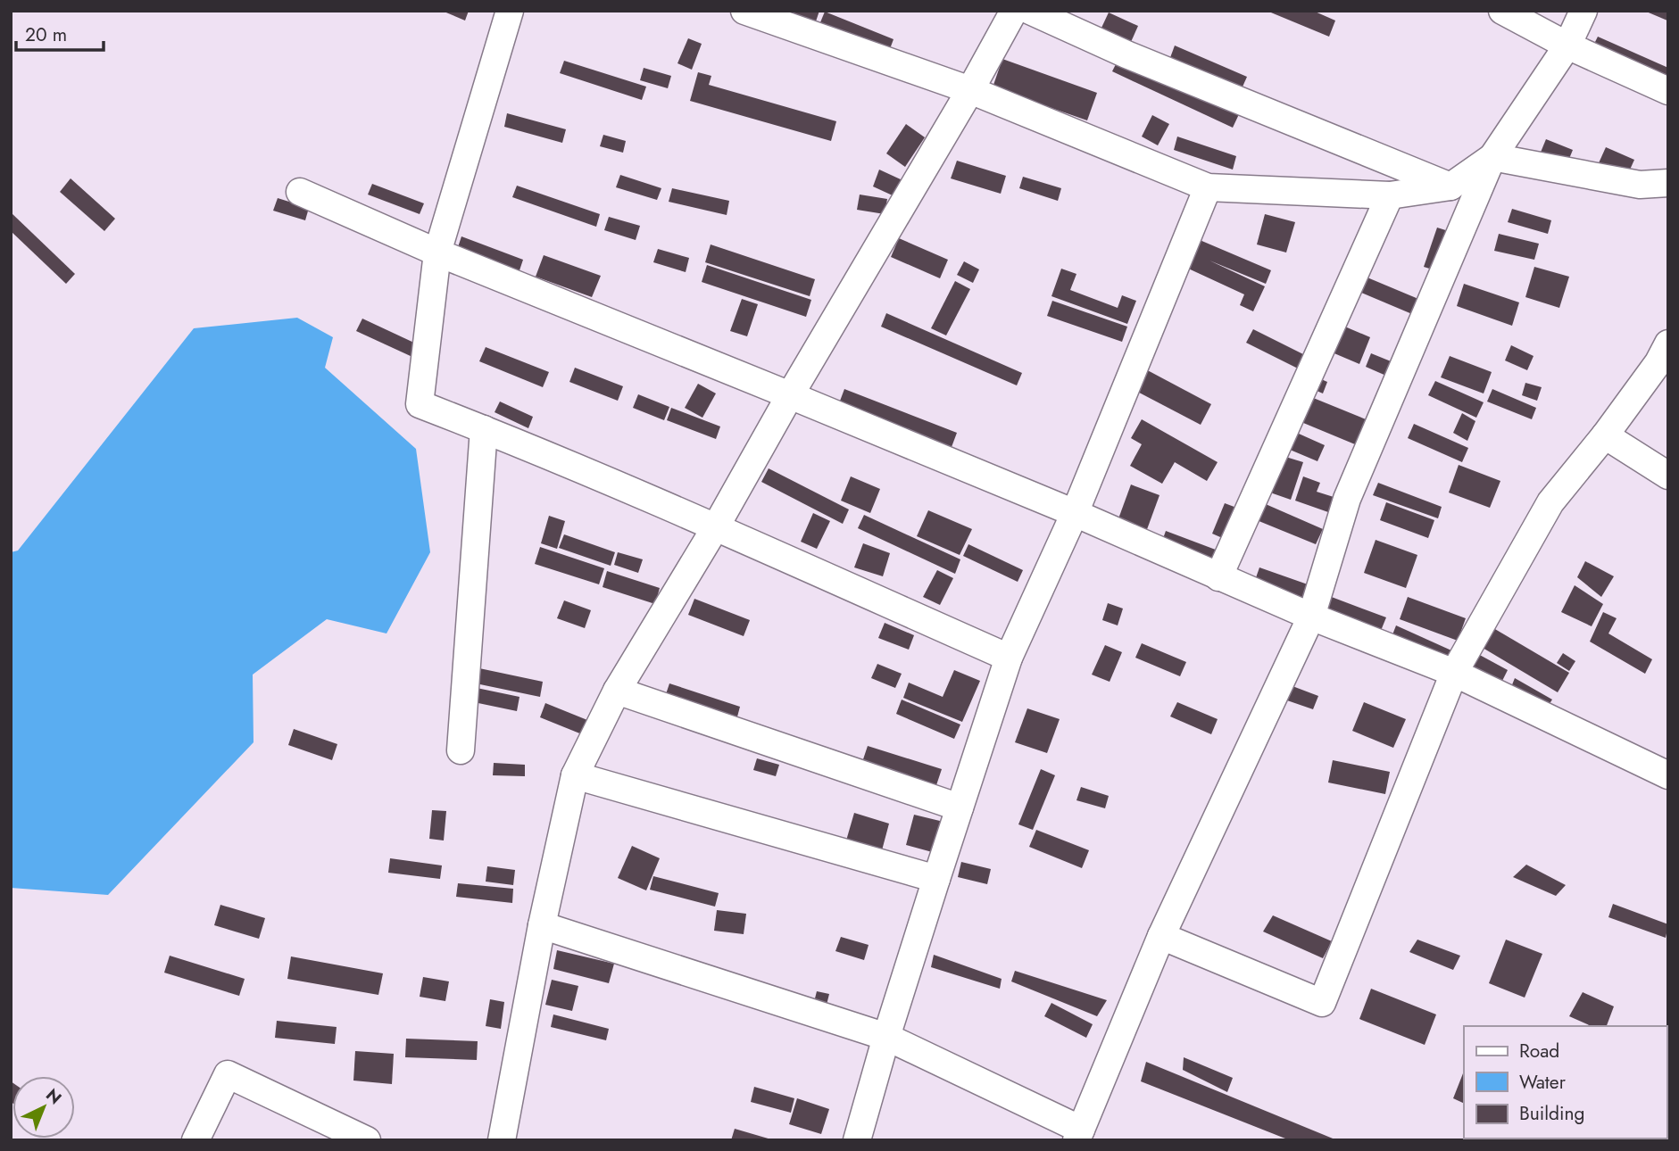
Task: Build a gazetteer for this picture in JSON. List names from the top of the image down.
{
  "legend": ["Road", "Water", "Building"],
  "scale_bar": "20 m",
  "north": "top right"
}
